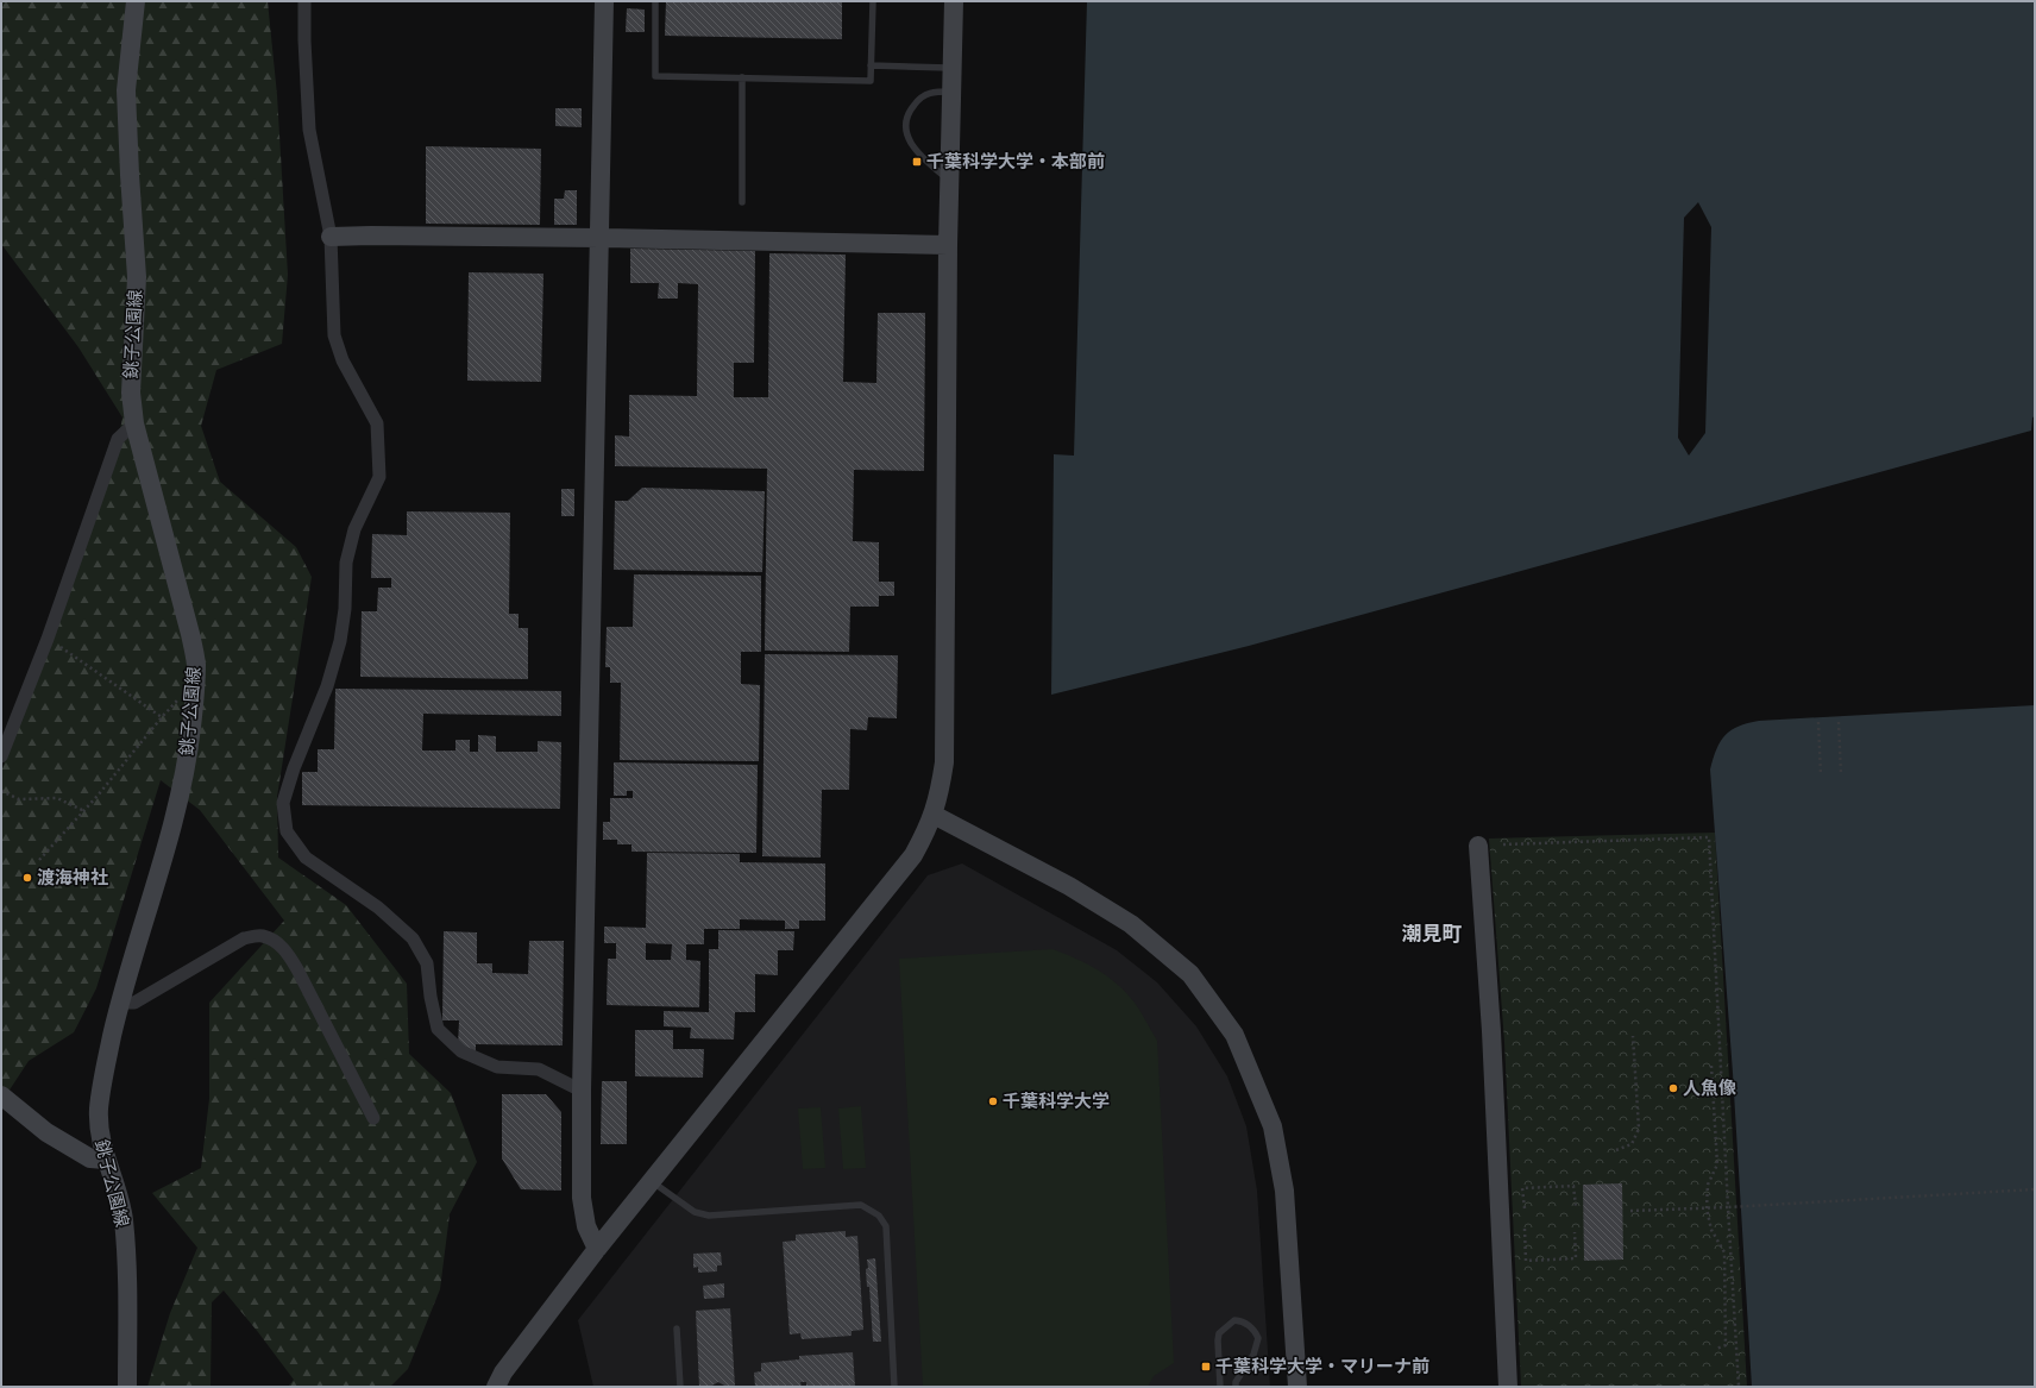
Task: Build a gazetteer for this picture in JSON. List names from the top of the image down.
{
  "streets": {
    "street": ["銚子公園線"]
  },
  "districts": ["潮見町"],
  "places": {
    "transit": ["千葉科学大学・本部前", "千葉科学大学・マリーナ前"],
    "other": ["渡海神社", "人魚像", "千葉科学大学"]
  }
}
